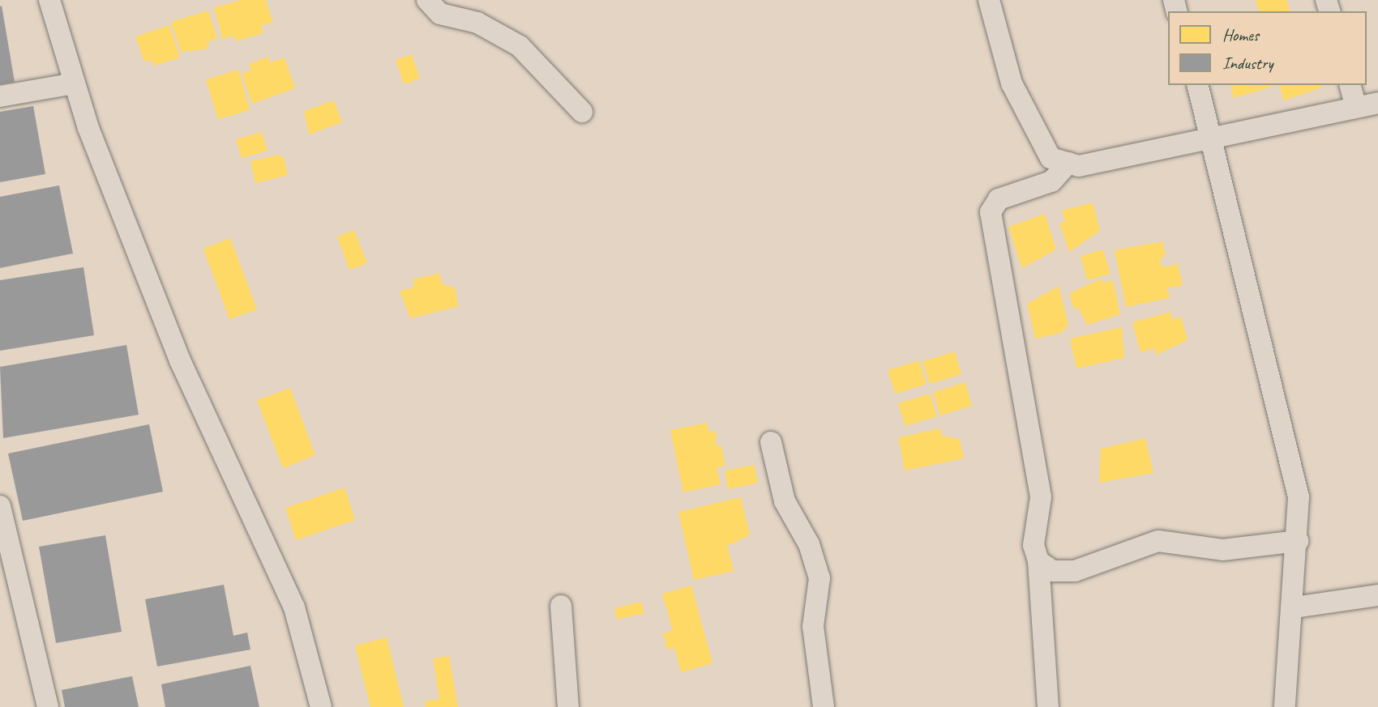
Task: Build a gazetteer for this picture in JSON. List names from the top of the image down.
{
  "legend": ["Homes", "Industry"]
}
